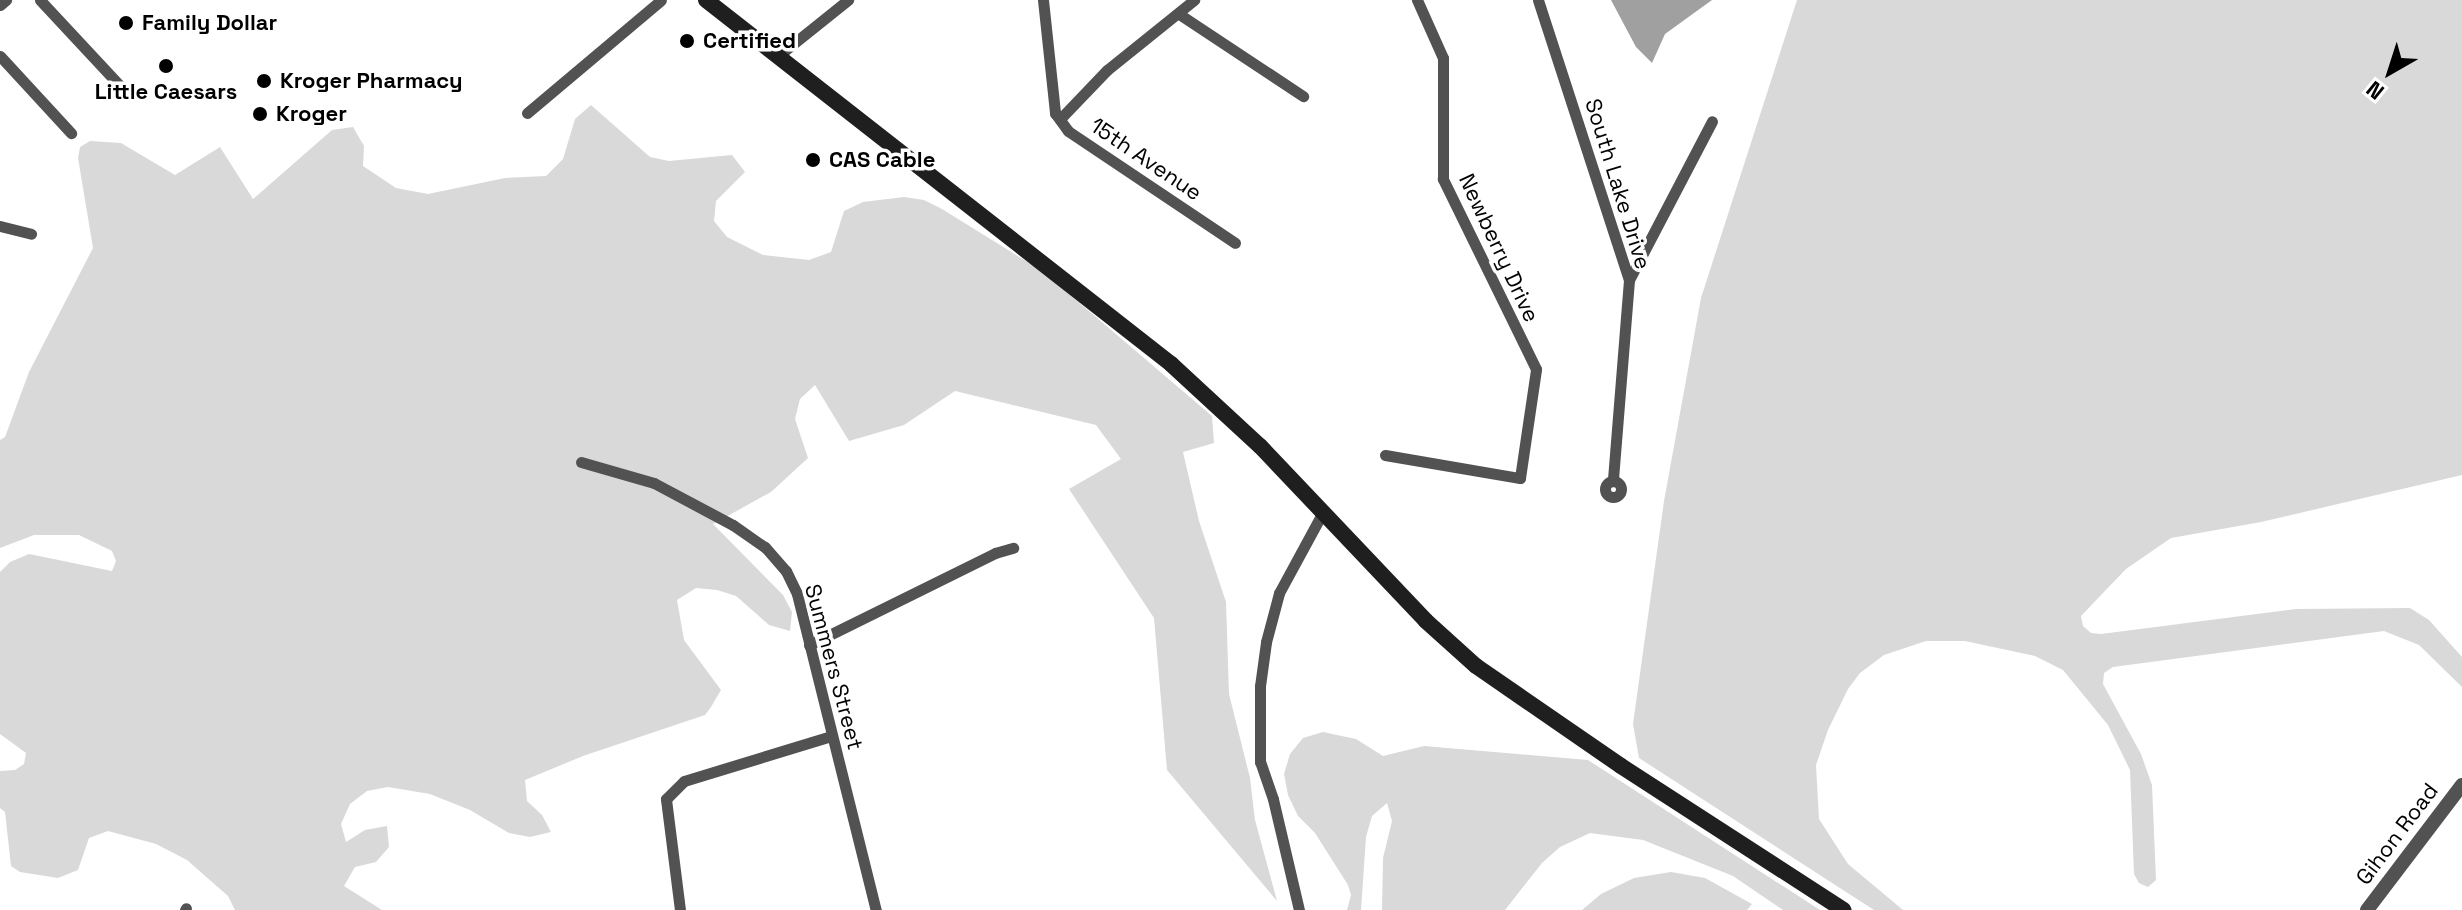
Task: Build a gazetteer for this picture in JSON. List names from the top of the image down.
{
  "streets": {
    "street": [
      "15th Avenue",
      "South Lake Drive",
      "Newberry Drive",
      "Summers Street",
      "Gihon Road"
    ]
  },
  "places": [
    "Family Dollar",
    "Certified",
    "Little Caesars",
    "Kroger Pharmacy",
    "Kroger",
    "CAS Cable"
  ],
  "north": "bottom left"
}
